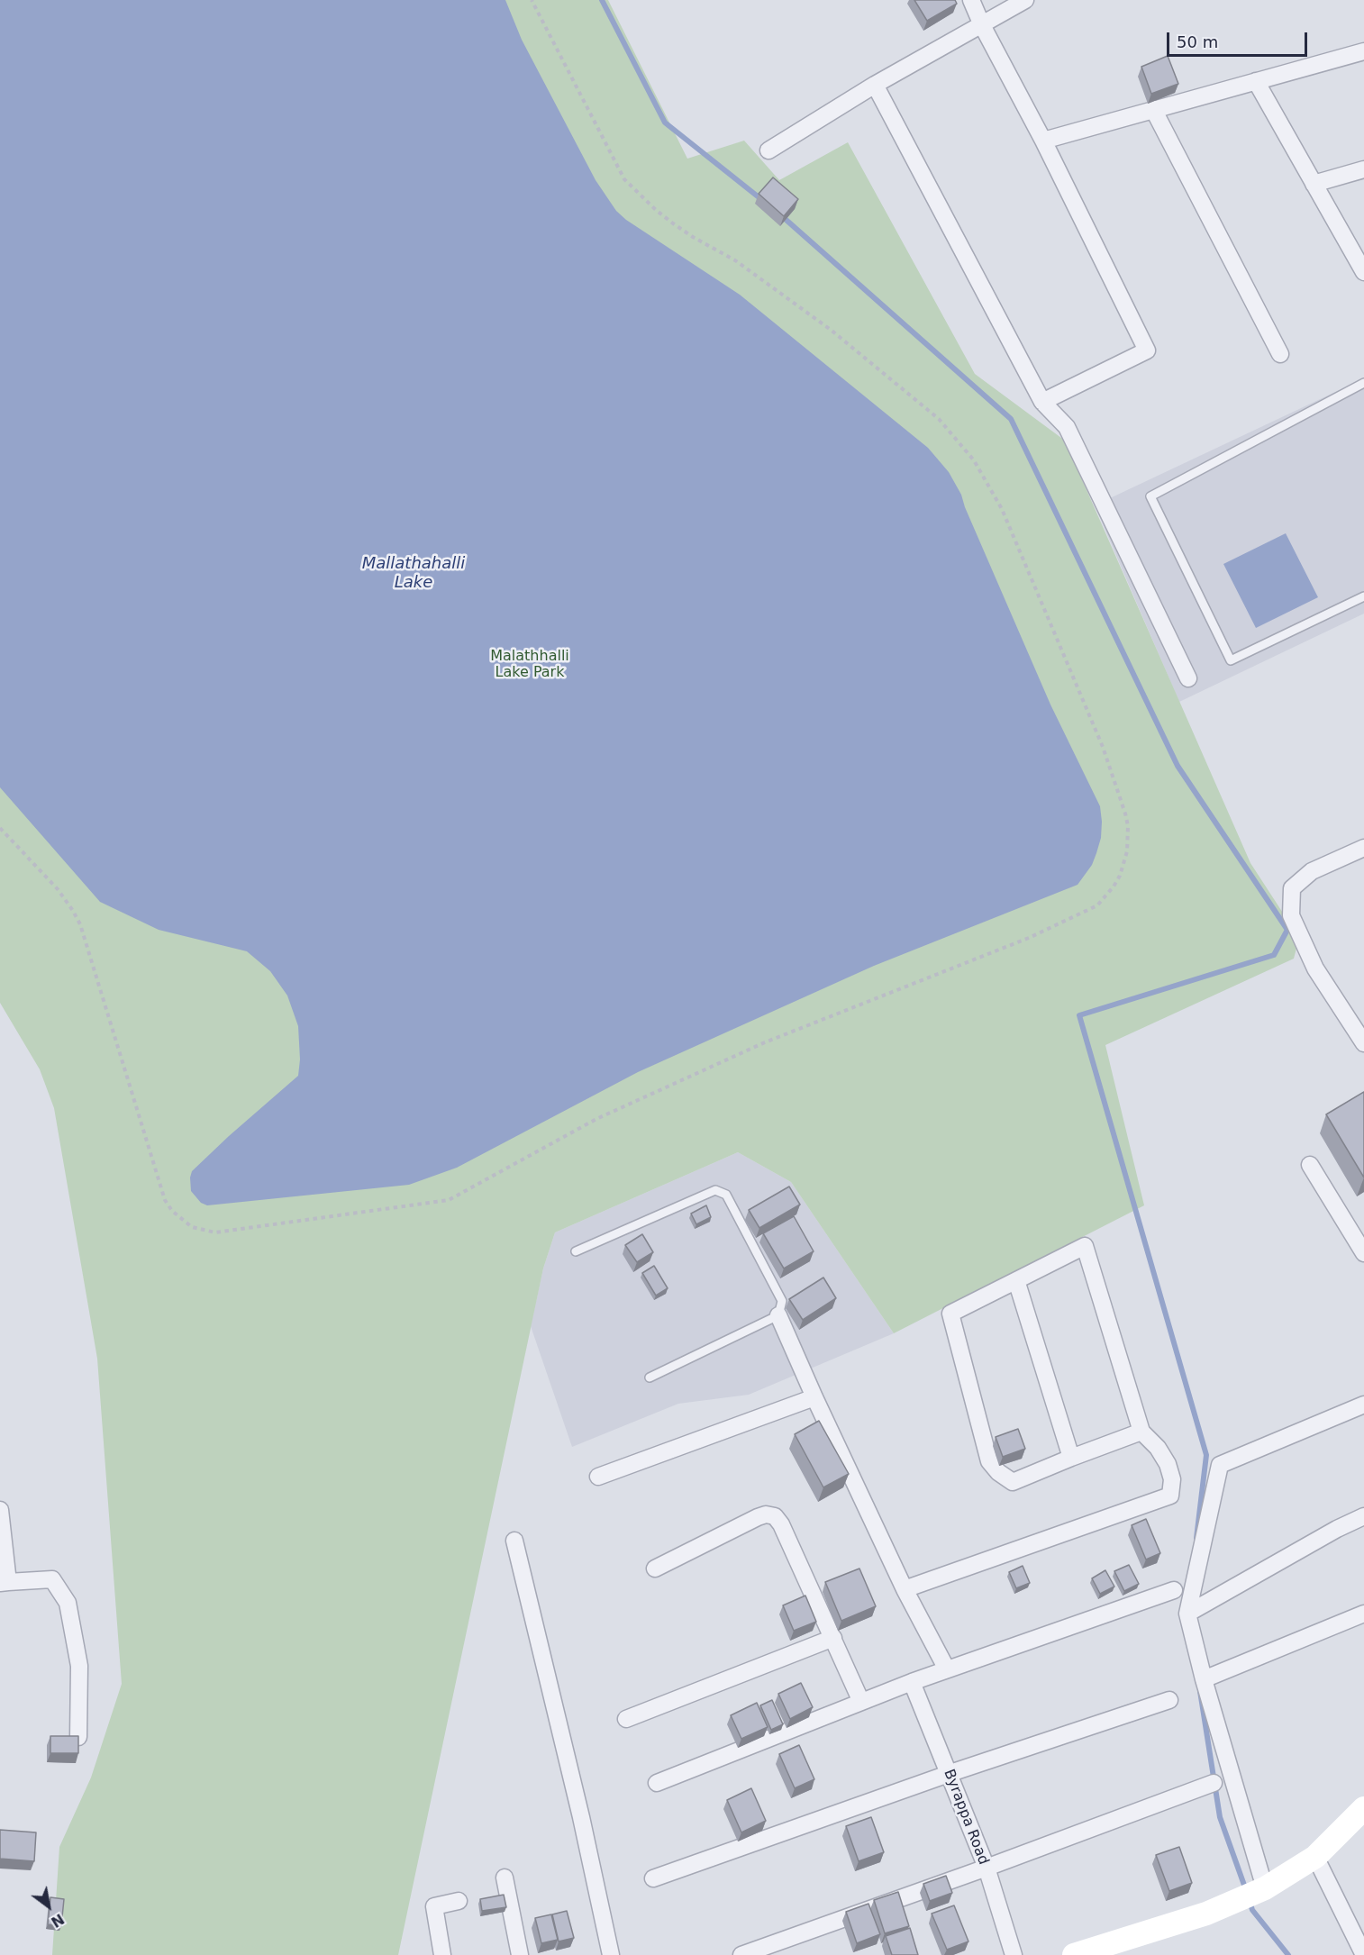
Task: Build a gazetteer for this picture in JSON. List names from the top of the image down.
{
  "streets": {
    "street": ["Byrappa Road"]
  },
  "water": ["Mallathahalli Lake"],
  "parks": ["Malathhalli Lake Park"],
  "scale_bar": "50 m",
  "north": "bottom right"
}
